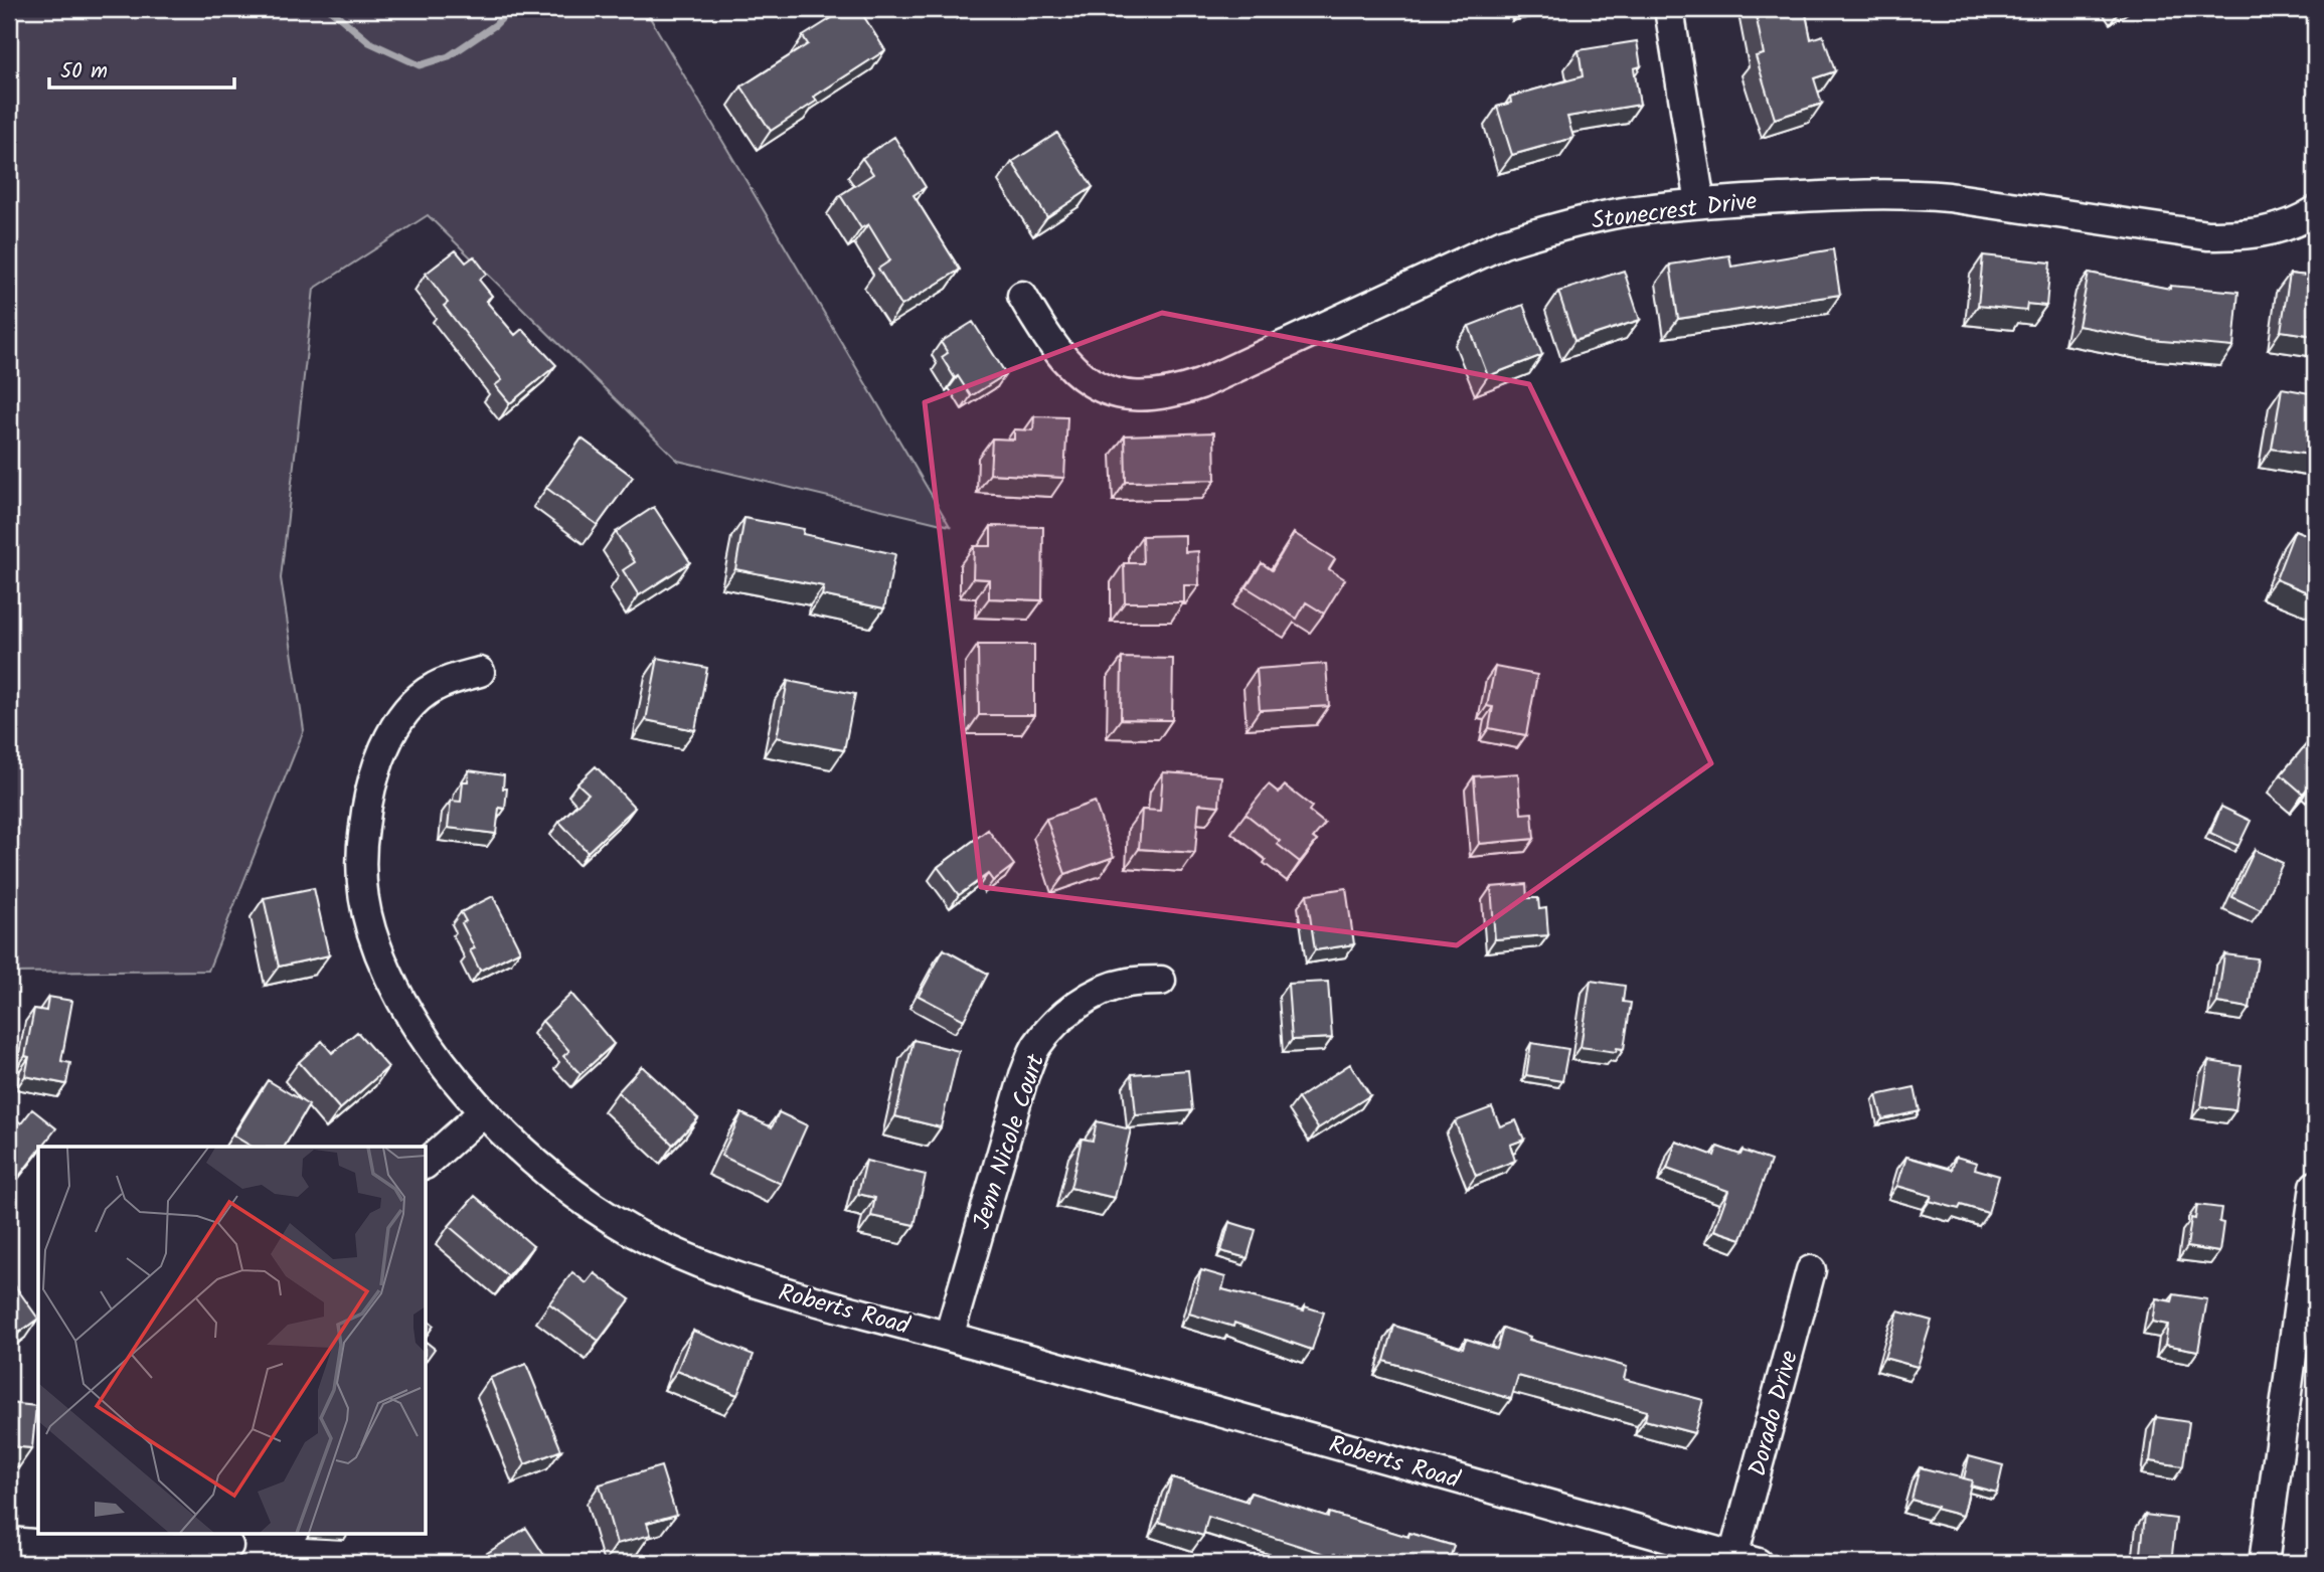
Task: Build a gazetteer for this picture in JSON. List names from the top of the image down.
{
  "streets": {
    "street": [
      "Stonecrest Drive",
      "Jenn Nicole Court",
      "Roberts Road",
      "Dorado Drive"
    ]
  },
  "crossings": [
    ["Jenn Nicole Court", "Roberts Road"],
    ["Roberts Road", "Dorado Drive"]
  ],
  "scale_bar": "50 m"
}
